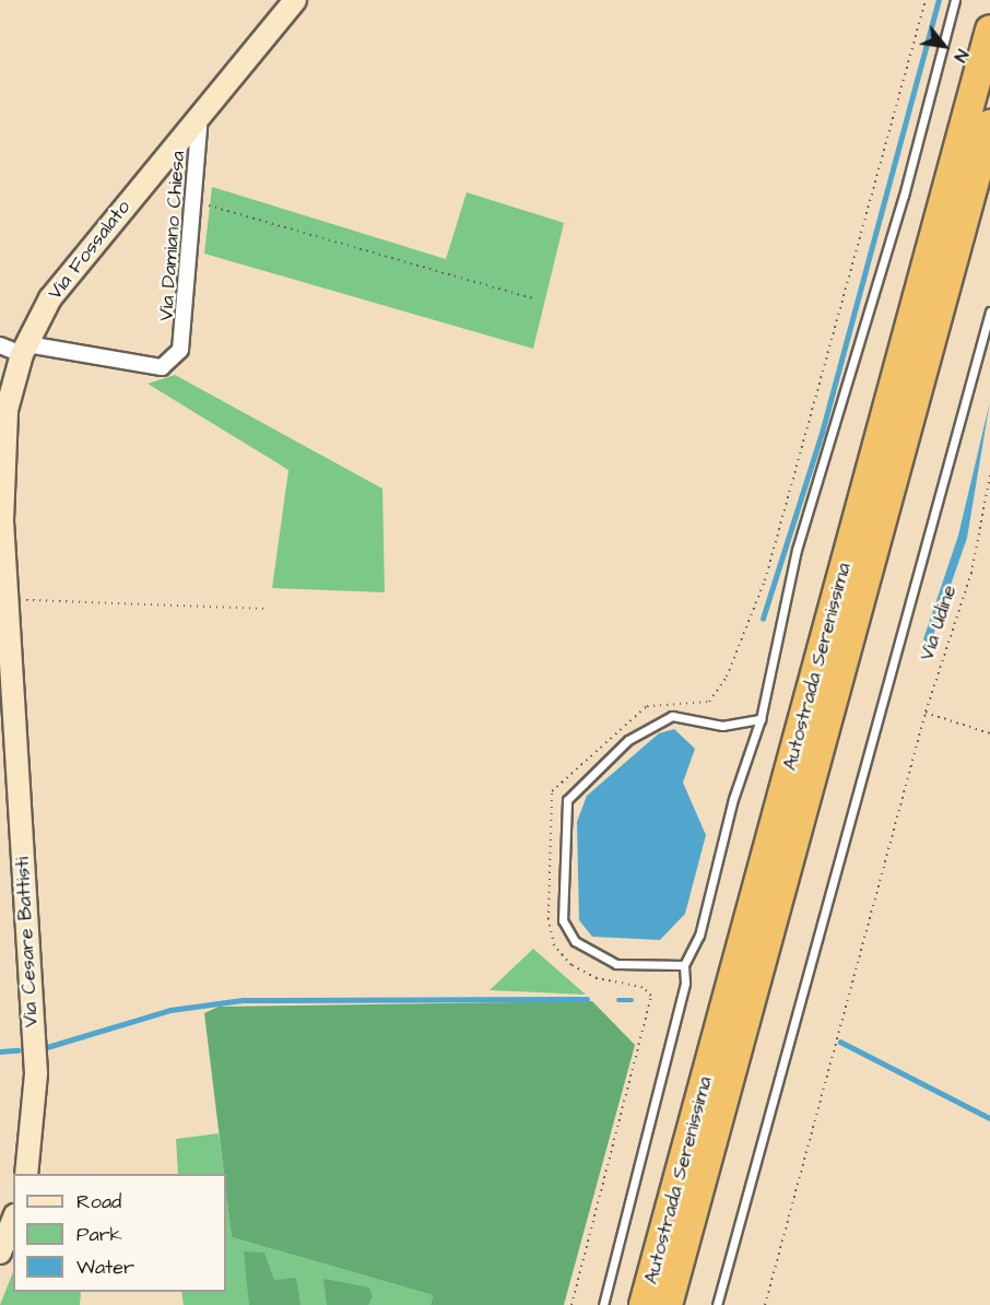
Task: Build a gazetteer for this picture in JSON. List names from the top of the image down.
{
  "streets": {
    "highway": ["Autostrada Serenissima"],
    "street": ["Via Damiano Chiesa", "Via Fossalato", "Via Cesare Battisti"],
    "path": ["Via Udine"]
  },
  "crossings": [
    ["Via Damiano Chiesa", "Via Fossalato"],
    ["Via Fossalato", "Via Cesare Battisti"]
  ],
  "legend": ["Road", "Park", "Water"],
  "north": "bottom right"
}
